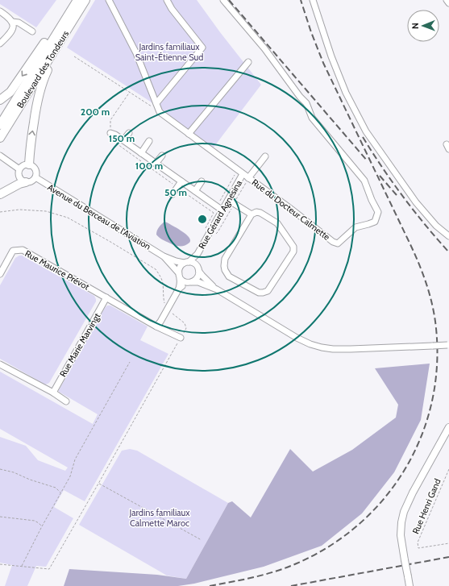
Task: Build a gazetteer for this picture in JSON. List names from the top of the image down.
{
  "streets": {
    "highway": ["Boulevard des Tondeurs"],
    "street": [
      "Rue du Docteur Calmette",
      "Rue Gérard Agnesina",
      "Avenue du Berceau de l'Aviation",
      "Rue Maurice Prévot",
      "Rue Marie Marvingt"
    ],
    "path": ["Rue Henri Gand"]
  },
  "crossings": [
    ["Rue du Docteur Calmette", "Rue Gérard Agnesina"],
    ["Rue Gérard Agnesina", "Avenue du Berceau de l'Aviation"],
    ["Rue Maurice Prévot", "Rue Marie Marvingt"]
  ],
  "parks": ["Jardins familiaux Saint-Étienne Sud", "Jardins familiaux Calmette Maroc"],
  "north": "left",
  "rings": [
    "200 m",
    "150 m",
    "100 m",
    "50 m"
  ]
}
